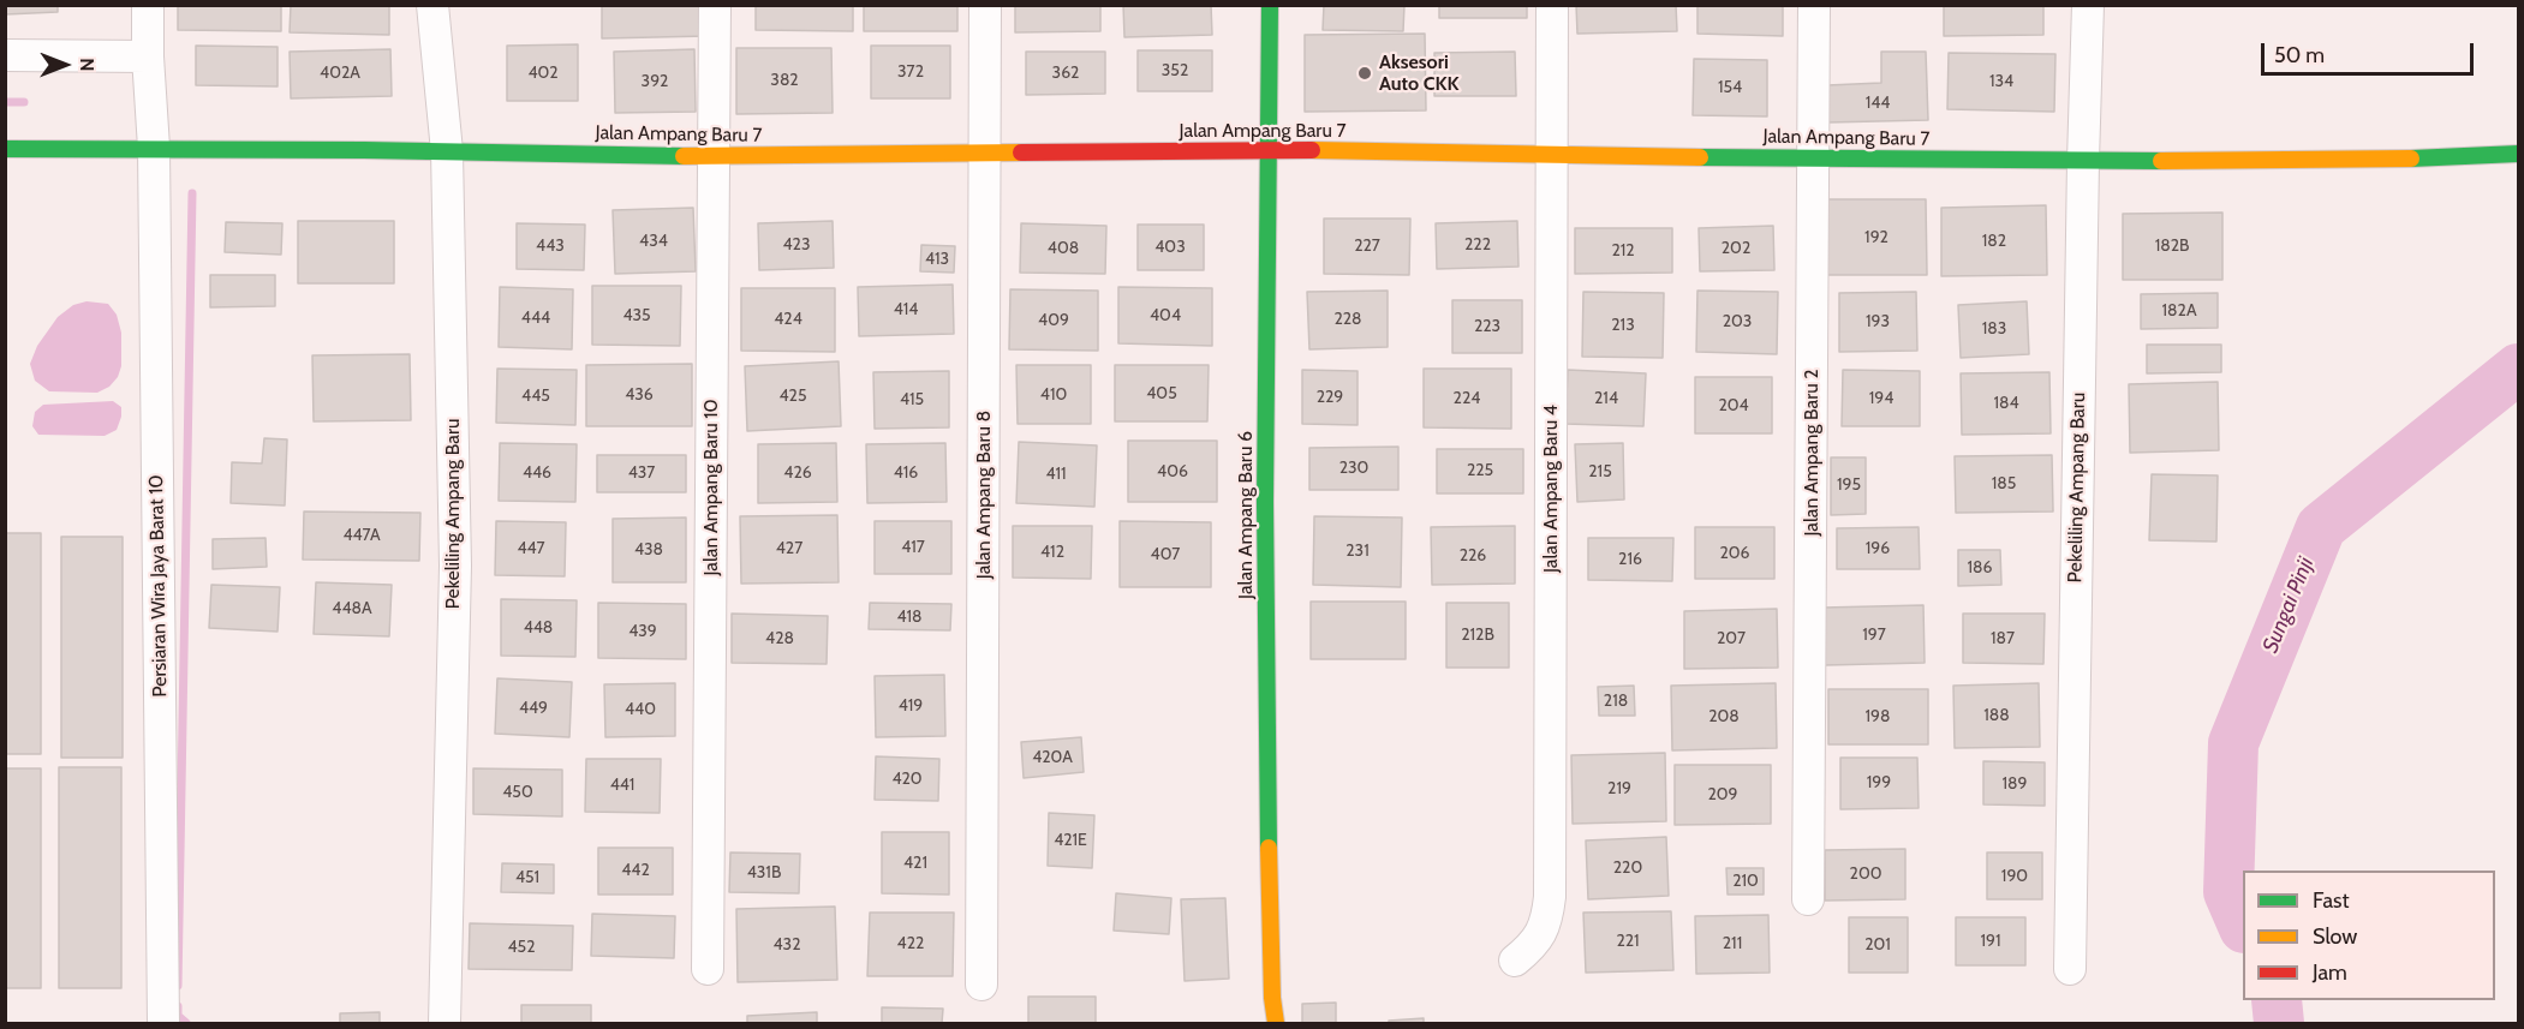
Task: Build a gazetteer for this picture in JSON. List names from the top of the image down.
{
  "streets": {
    "street": [
      "Jalan Ampang Baru 7",
      "Jalan Ampang Baru 2",
      "Jalan Ampang Baru 10",
      "Pekeliling Ampang Baru",
      "Jalan Ampang Baru 4",
      "Jalan Ampang Baru 8",
      "Jalan Ampang Baru 6",
      "Persiaran Wira Jaya Barat 10"
    ]
  },
  "crossings": [
    ["Jalan Ampang Baru 7", "Jalan Ampang Baru 2"],
    ["Jalan Ampang Baru 7", "Jalan Ampang Baru 10"],
    ["Jalan Ampang Baru 7", "Pekeliling Ampang Baru"],
    ["Jalan Ampang Baru 7", "Jalan Ampang Baru 4"],
    ["Jalan Ampang Baru 7", "Jalan Ampang Baru 8"],
    ["Jalan Ampang Baru 7", "Jalan Ampang Baru 6"],
    ["Jalan Ampang Baru 7", "Persiaran Wira Jaya Barat 10"]
  ],
  "water": ["Sungai Pinji"],
  "places": ["Aksesori Auto CKK"],
  "house_numbers": [
    "352",
    "372",
    "402A",
    "402",
    "362",
    "382",
    "392",
    "134",
    "154",
    "144",
    "192",
    "434",
    "182",
    "423",
    "222",
    "443",
    "227",
    "182B",
    "403",
    "408",
    "202",
    "212",
    "413",
    "414",
    "182A",
    "435",
    "404",
    "444",
    "424",
    "228",
    "409",
    "203",
    "193",
    "213",
    "223",
    "183",
    "405",
    "436",
    "410",
    "445",
    "425",
    "229",
    "224",
    "214",
    "194",
    "415",
    "184",
    "204",
    "230",
    "225",
    "406",
    "215",
    "446",
    "437",
    "426",
    "416",
    "411",
    "185",
    "195",
    "447A",
    "417",
    "447",
    "427",
    "196",
    "438",
    "231",
    "412",
    "206",
    "407",
    "226",
    "216",
    "186",
    "448A",
    "418",
    "448",
    "439",
    "212B",
    "197",
    "428",
    "207",
    "187",
    "218",
    "419",
    "449",
    "440",
    "188",
    "208",
    "198",
    "420A",
    "420",
    "199",
    "189",
    "441",
    "219",
    "450",
    "209",
    "421E",
    "421",
    "220",
    "442",
    "431B",
    "200",
    "190",
    "451",
    "210",
    "221",
    "191",
    "422",
    "211",
    "432",
    "201",
    "452"
  ],
  "legend": ["Fast", "Slow", "Jam"],
  "scale_bar": "50 m",
  "north": "right"
}
